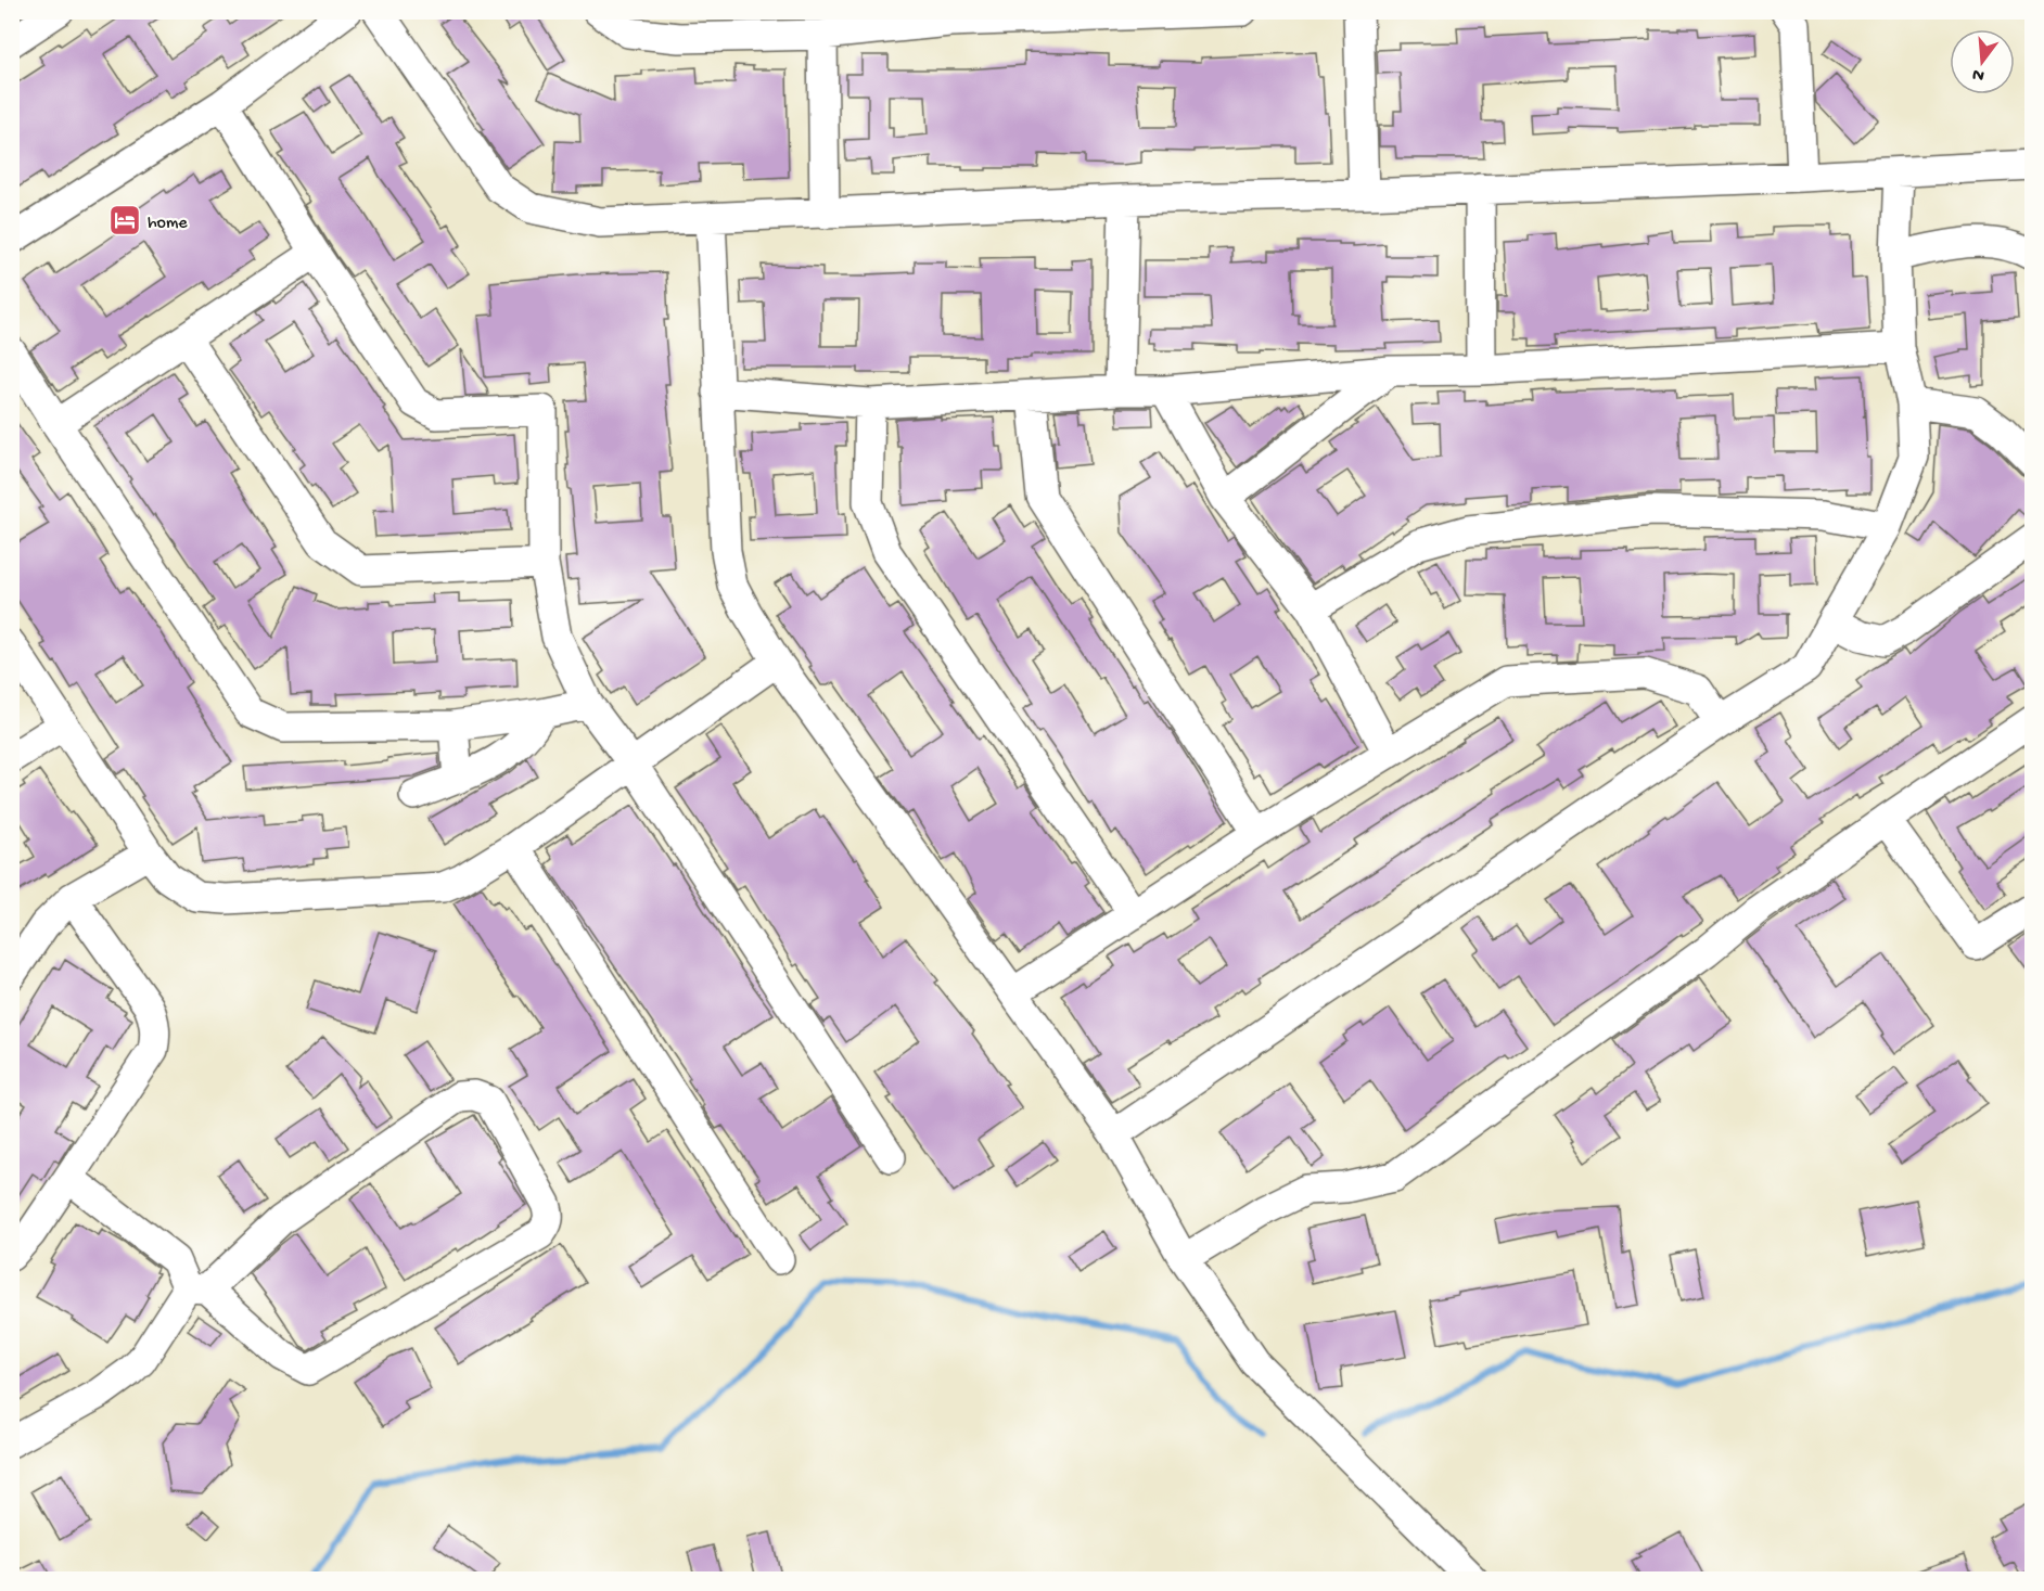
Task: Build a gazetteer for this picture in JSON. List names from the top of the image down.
{
  "places": {
    "hotel": ["home"]
  },
  "north": "bottom"
}
